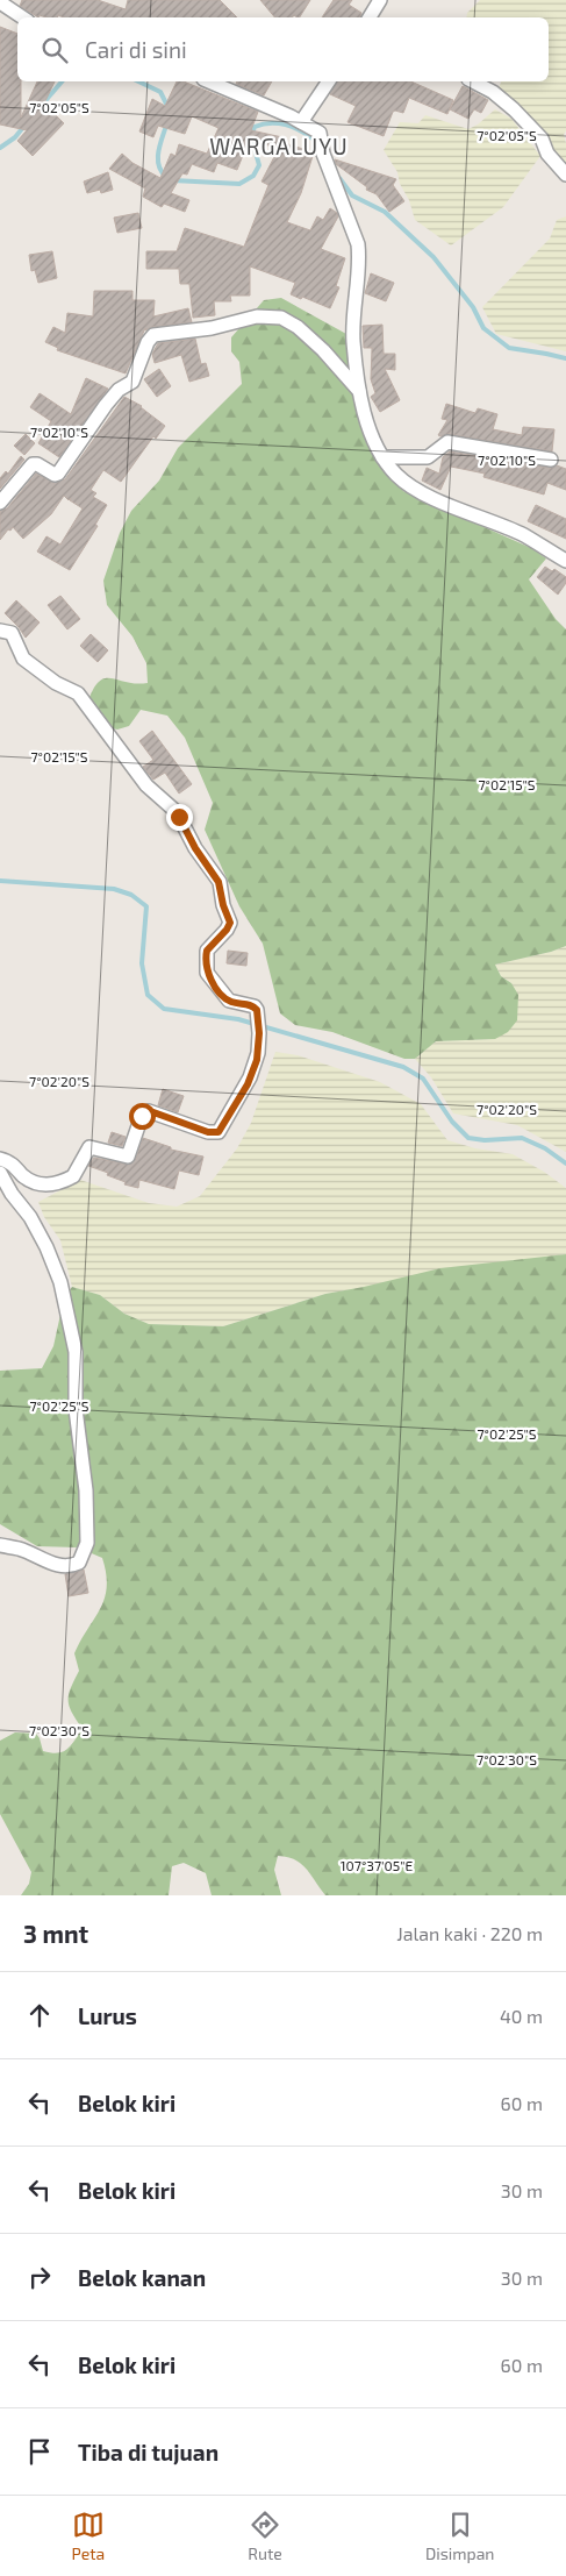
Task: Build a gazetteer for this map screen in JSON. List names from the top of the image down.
{
  "districts": ["WARGALUYU"],
  "page": {
    "search": "Cari di sini",
    "heading": ["3 mnt", "Jalan kaki · 220 m"],
    "list": [
      ["Lurus", "40 m"],
      ["Belok kiri", "60 m"],
      ["Belok kiri", "30 m"],
      ["Belok kanan", "30 m"],
      ["Belok kiri", "60 m"],
      "Tiba di tujuan"
    ],
    "nav": ["Peta", "Rute", "Disimpan"]
  },
  "coordinates": [
    "7°02'05\"S",
    "7°02'10\"S",
    "7°02'15\"S",
    "7°02'20\"S",
    "7°02'25\"S",
    "7°02'30\"S",
    "107°37'05\"E"
  ]
}
